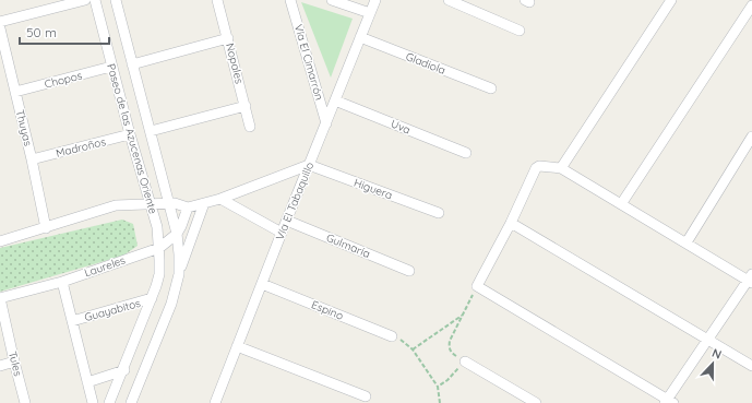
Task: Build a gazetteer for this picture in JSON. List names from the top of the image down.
{
  "streets": {
    "street": [
      "Vía El Cimarrón",
      "Nopales",
      "Gladiola",
      "Chopos",
      "Uva",
      "Thuyas",
      "Paseo de las Azucenas Oriente",
      "Madroños",
      "Higuera",
      "Vía El Tabaquillo",
      "Gulmaría",
      "Laureles",
      "Guayabitos",
      "Espino",
      "Tules"
    ]
  },
  "crossings": [
    ["Vía El Cimarrón", "Vía El Tabaquillo"],
    ["Gladiola", "Vía El Tabaquillo"],
    ["Chopos", "Thuyas"],
    ["Chopos", "Paseo de las Azucenas Oriente"],
    ["Uva", "Vía El Tabaquillo"],
    ["Thuyas", "Madroños"],
    ["Paseo de las Azucenas Oriente", "Madroños"],
    ["Paseo de las Azucenas Oriente", "Laureles"],
    ["Paseo de las Azucenas Oriente", "Guayabitos"],
    ["Higuera", "Vía El Tabaquillo"],
    ["Vía El Tabaquillo", "Gulmaría"],
    ["Vía El Tabaquillo", "Espino"],
    ["Laureles", "Tules"]
  ],
  "scale_bar": "50 m",
  "north": "top"
}
